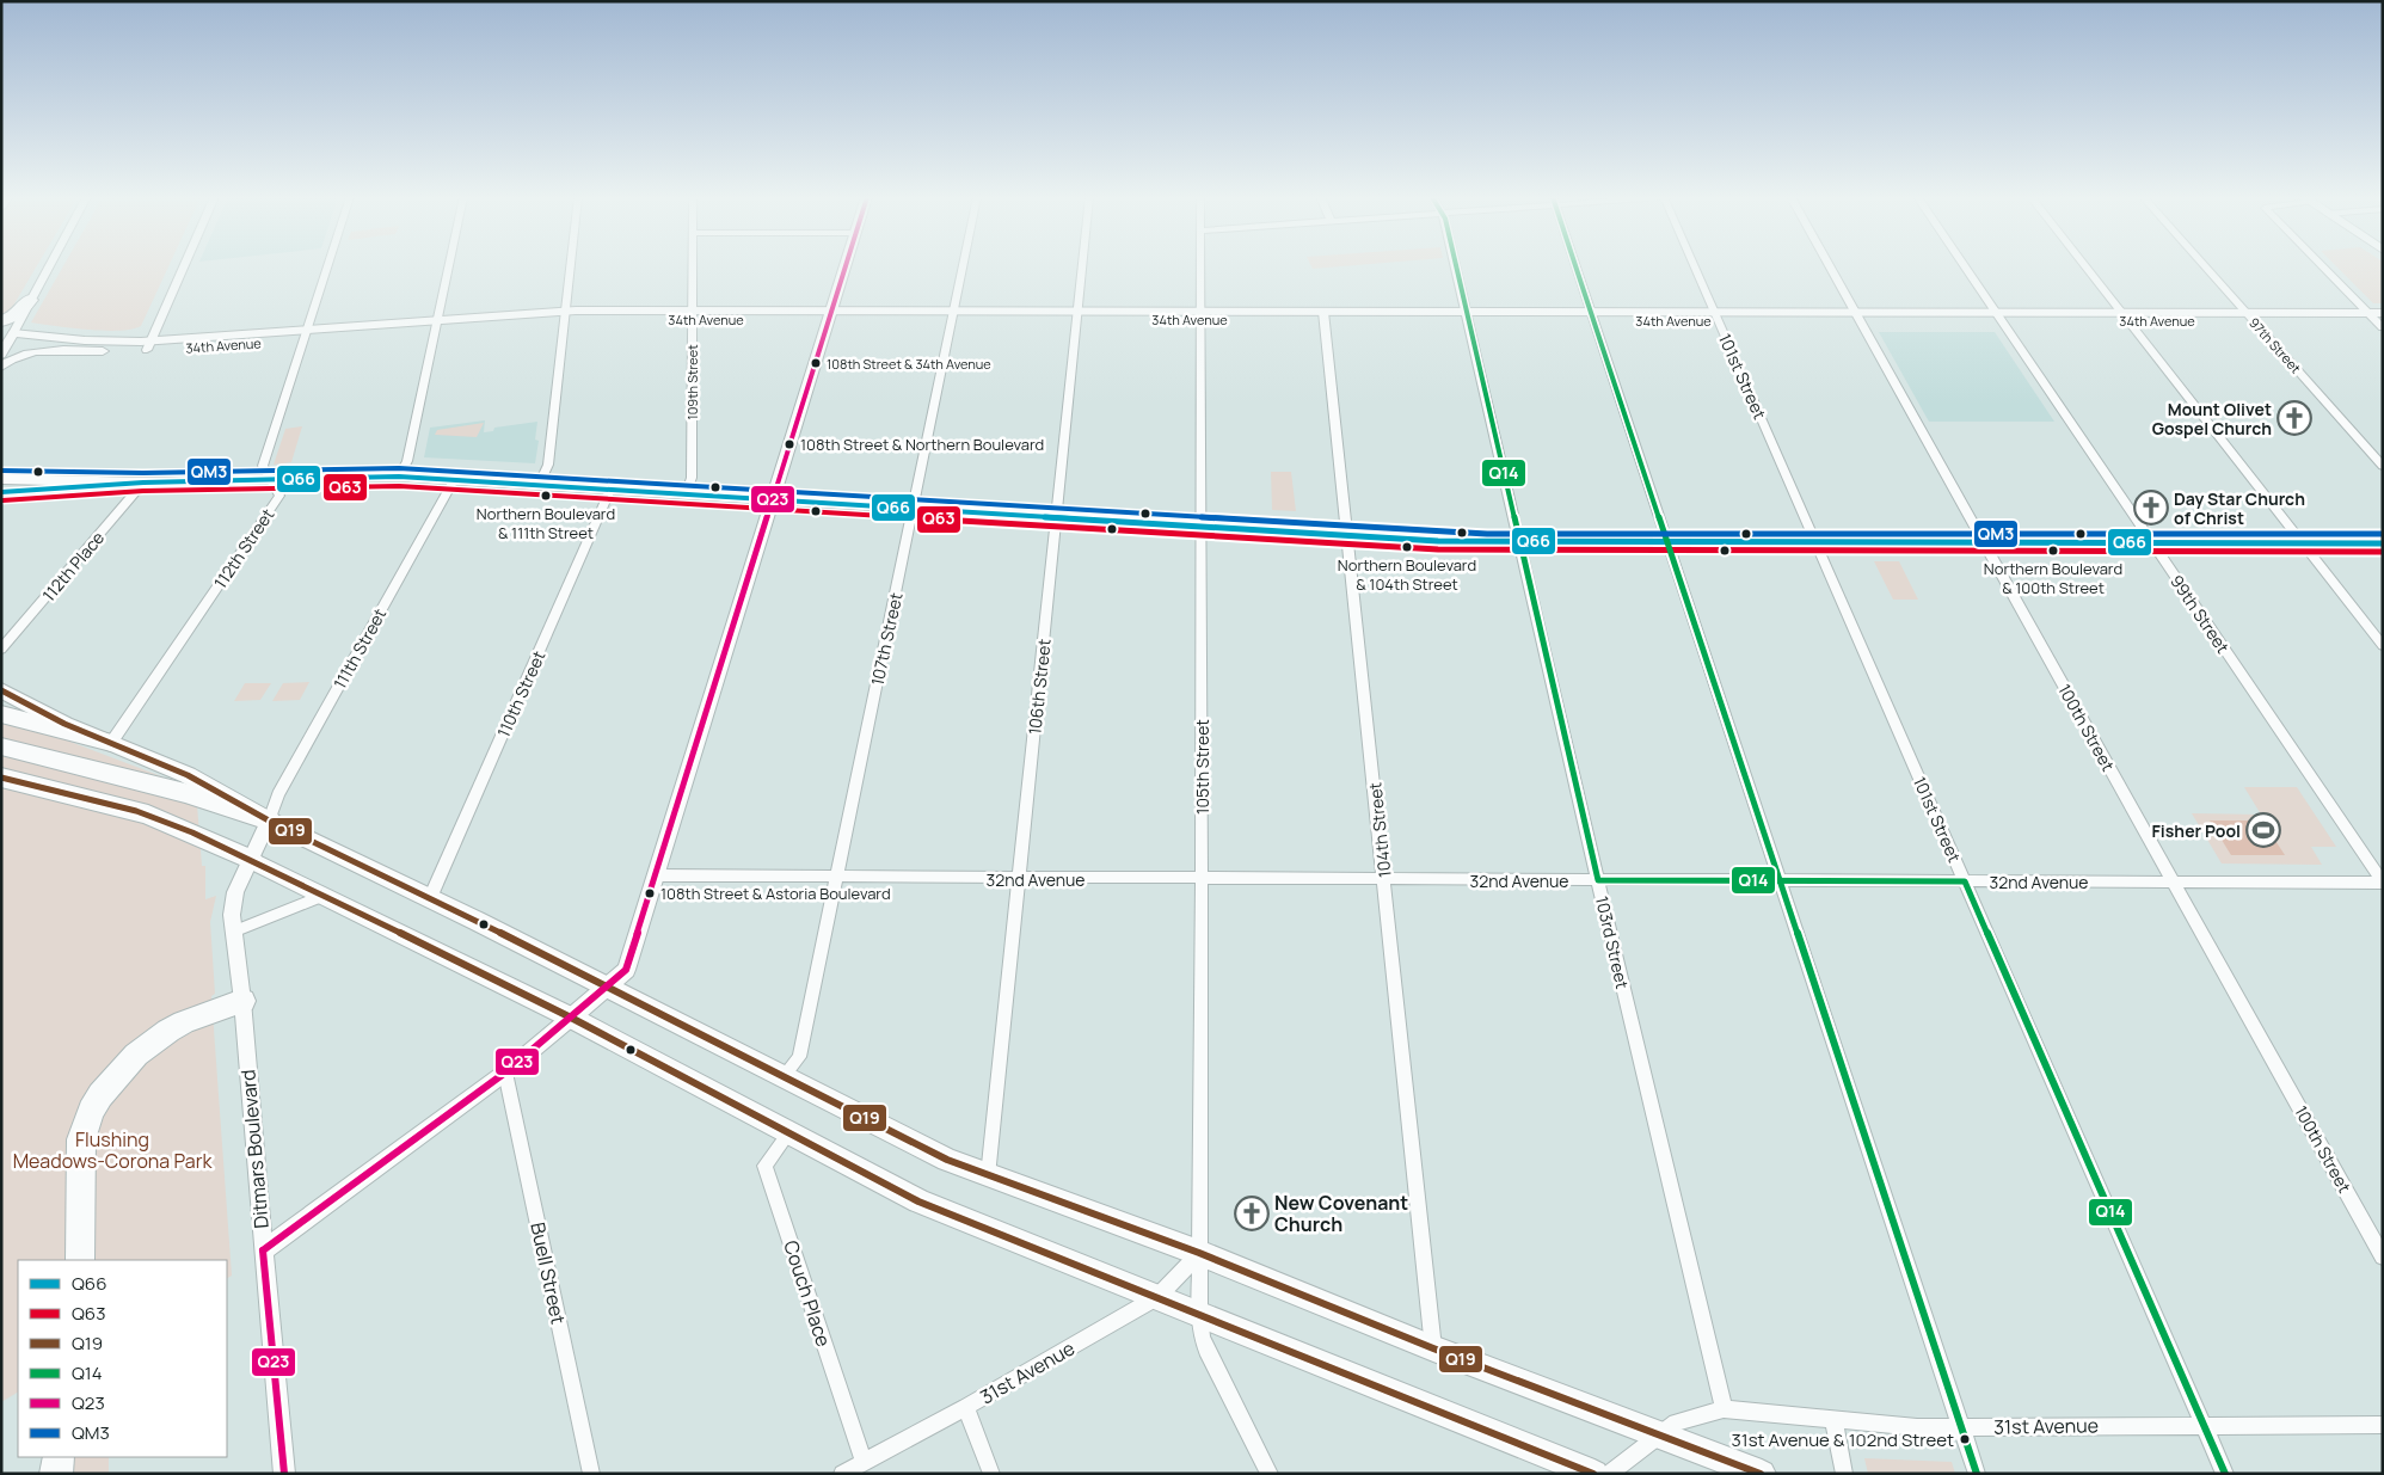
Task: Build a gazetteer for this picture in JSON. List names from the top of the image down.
{
  "streets": {
    "street": [
      "34th Avenue",
      "97th Street",
      "101st Street",
      "109th Street",
      "112th Street",
      "112th Place",
      "99th Street",
      "107th Street",
      "111th Street",
      "106th Street",
      "110th Street",
      "100th Street",
      "105th Street",
      "104th Street",
      "32nd Avenue",
      "103rd Street",
      "Ditmars Boulevard",
      "Buell Street",
      "Couch Place",
      "31st Avenue"
    ]
  },
  "crossings": [
    ["34th Avenue", "97th Street"],
    ["34th Avenue", "101st Street"],
    ["34th Avenue", "109th Street"],
    ["34th Avenue", "112th Street"],
    ["34th Avenue", "99th Street"],
    ["34th Avenue", "107th Street"],
    ["34th Avenue", "106th Street"],
    ["34th Avenue", "100th Street"],
    ["34th Avenue", "105th Street"],
    ["34th Avenue", "104th Street"],
    ["34th Avenue", "103rd Street"],
    ["101st Street", "32nd Avenue"],
    ["101st Street", "31st Avenue"],
    ["99th Street", "32nd Avenue"],
    ["107th Street", "32nd Avenue"],
    ["111th Street", "Ditmars Boulevard"],
    ["106th Street", "32nd Avenue"],
    ["100th Street", "32nd Avenue"],
    ["105th Street", "32nd Avenue"],
    ["105th Street", "31st Avenue"],
    ["104th Street", "32nd Avenue"],
    ["32nd Avenue", "103rd Street"],
    ["103rd Street", "31st Avenue"],
    ["Couch Place", "31st Avenue"]
  ],
  "parks": ["Flushing Meadows-Corona Park"],
  "places": {
    "other": [
      "108th Street & 34th Avenue",
      "108th Street & Northern Boulevard",
      "Northern Boulevard & 111th Street",
      "Northern Boulevard & 104th Street",
      "Northern Boulevard & 100th Street",
      "108th Street & Astoria Boulevard",
      "31st Avenue & 102nd Street"
    ],
    "church": ["Mount Olivet Gospel Church", "Day Star Church of Christ", "New Covenant Church"],
    "sports": ["Fisher Pool"]
  },
  "lines": [
    "transit line Q14",
    "transit line Q23",
    "transit line QM3",
    "transit line Q66",
    "transit line Q63",
    "transit line Q19"
  ],
  "legend": [
    "Q66",
    "Q63",
    "Q19",
    "Q14",
    "Q23",
    "QM3"
  ]
}
